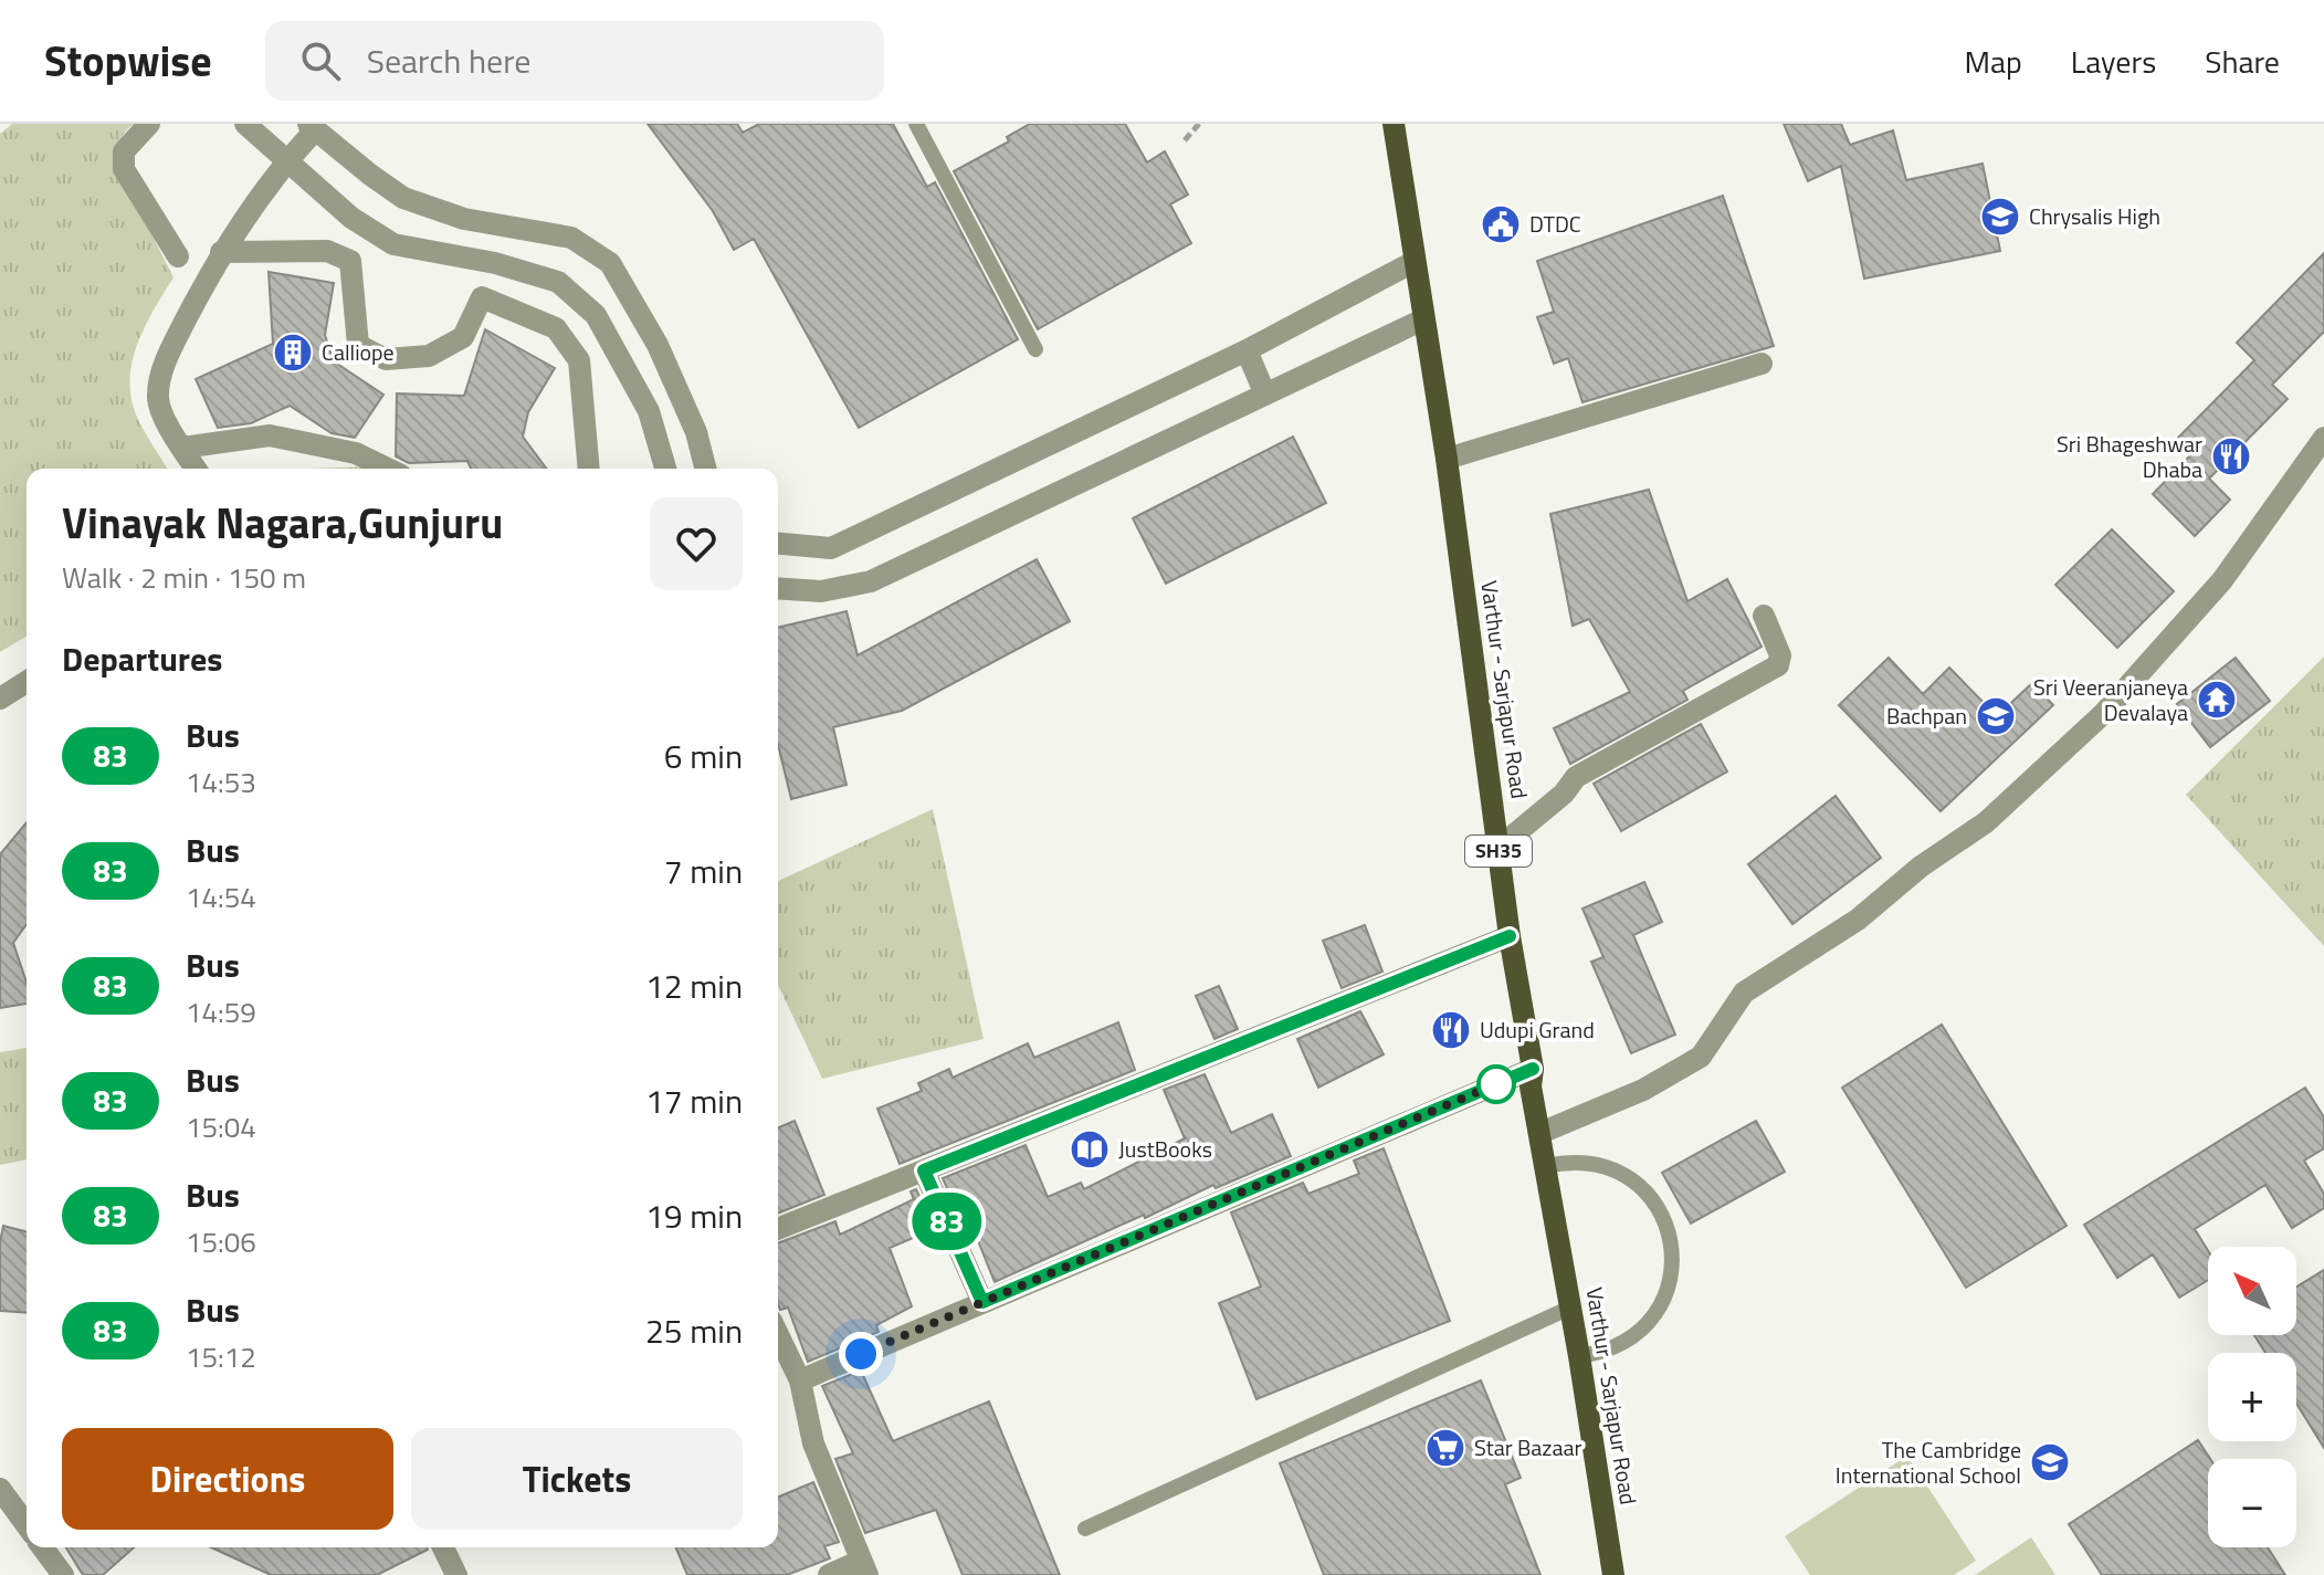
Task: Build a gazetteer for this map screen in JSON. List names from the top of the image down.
{
  "streets": {
    "main road": ["Varthur - Sarjapur Road", "SH35"]
  },
  "places": {
    "school or university": ["Chrysalis High", "Bachpan", "The Cambridge International School"],
    "public building": ["DTDC"],
    "building": ["Calliope"],
    "restaurant": ["Sri Bhageshwar Dhaba", "Udupi Grand"],
    "temple": ["Sri Veeranjaneya Devalaya"],
    "library": ["JustBooks"],
    "supermarket": ["Star Bazaar"]
  },
  "lines": ["bus line 83"],
  "north": "top left",
  "page": {
    "header": "Stopwise",
    "search": "Search here",
    "nav": ["Map", "Layers", "Share"],
    "on_map": "83",
    "heading": [
      ["Vinayak Nagara,Gunjuru", "Walk · 2 min · 150 m"],
      "Departures"
    ],
    "list": [
      {
        "mark": "83",
        "name": "Bus",
        "note": "14:53",
        "value": "6 min"
      },
      {
        "mark": "83",
        "name": "Bus",
        "note": "14:54",
        "value": "7 min"
      },
      {
        "mark": "83",
        "name": "Bus",
        "note": "14:59",
        "value": "12 min"
      },
      {
        "mark": "83",
        "name": "Bus",
        "note": "15:04",
        "value": "17 min"
      },
      {
        "mark": "83",
        "name": "Bus",
        "note": "15:06",
        "value": "19 min"
      },
      {
        "mark": "83",
        "name": "Bus",
        "note": "15:12",
        "value": "25 min"
      }
    ],
    "map_buttons": ["+", "−"],
    "buttons": ["Directions", "Tickets"]
  }
}
